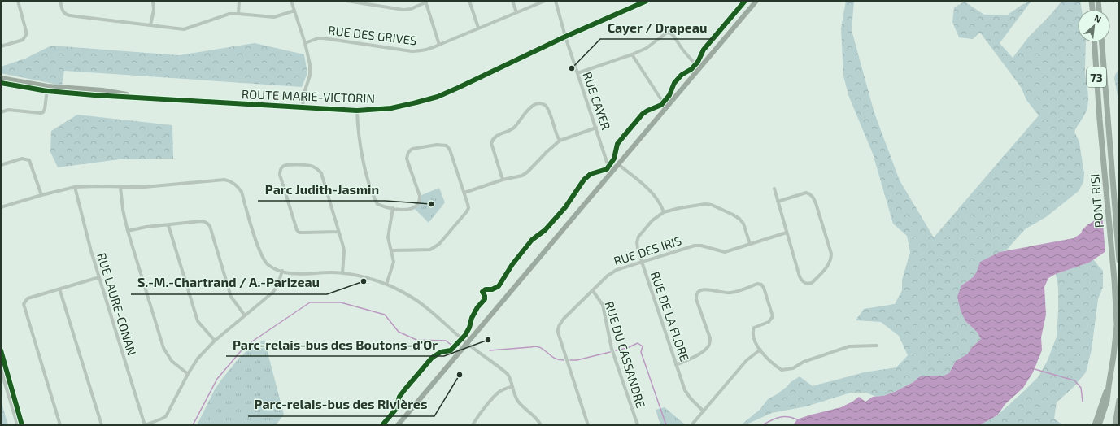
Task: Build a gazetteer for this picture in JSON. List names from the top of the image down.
{
  "streets": {
    "highway": ["73", "PONT RISI"],
    "main road": ["ROUTE MARIE-VICTORIN"],
    "street": [
      "RUE DES GRIVES",
      "RUE CAYER",
      "RUE DES IRIS",
      "RUE LAURE-CONAN",
      "RUE DE LA FLORE",
      "RUE DU CASSANDRE"
    ]
  },
  "crossings": [
    ["73", "PONT RISI"],
    ["ROUTE MARIE-VICTORIN", "RUE CAYER"],
    ["RUE DES IRIS", "RUE DE LA FLORE"],
    ["RUE DES IRIS", "RUE DU CASSANDRE"]
  ],
  "places": [
    "Cayer / Drapeau",
    "Parc Judith-Jasmin",
    "S.-M.-Chartrand / A.-Parizeau",
    "Parc-relais-bus des Boutons-d'Or",
    "Parc-relais-bus des Rivières"
  ],
  "north": "top right"
}
